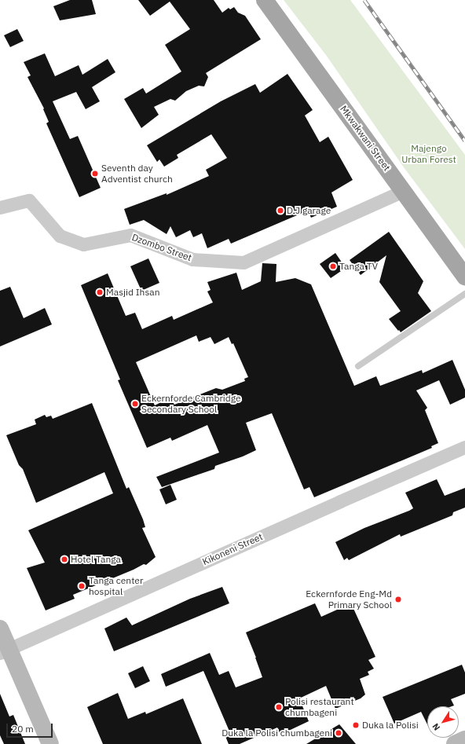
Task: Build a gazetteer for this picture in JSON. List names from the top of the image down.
{
  "streets": {
    "main road": ["Mkwakwani Street"],
    "street": ["Dzombo Street", "Kikoneni Street"]
  },
  "crossings": [
    ["Mkwakwani Street", "Dzombo Street"]
  ],
  "parks": ["Majengo Urban Forest"],
  "places": [
    "Seventh day Adventist church",
    "D.J garage",
    "Tanga TV",
    "Masjid Ihsan",
    "Eckernforde Cambridge Secondary School",
    "Hotel Tanga",
    "Tanga center hospital",
    "Eckernforde Eng-Md Primary School",
    "Polisi restaurant chumbageni",
    "Duka la Polisi",
    "Duka la Polisi chumbageni"
  ],
  "scale_bar": "20 m",
  "north": "bottom left"
}
